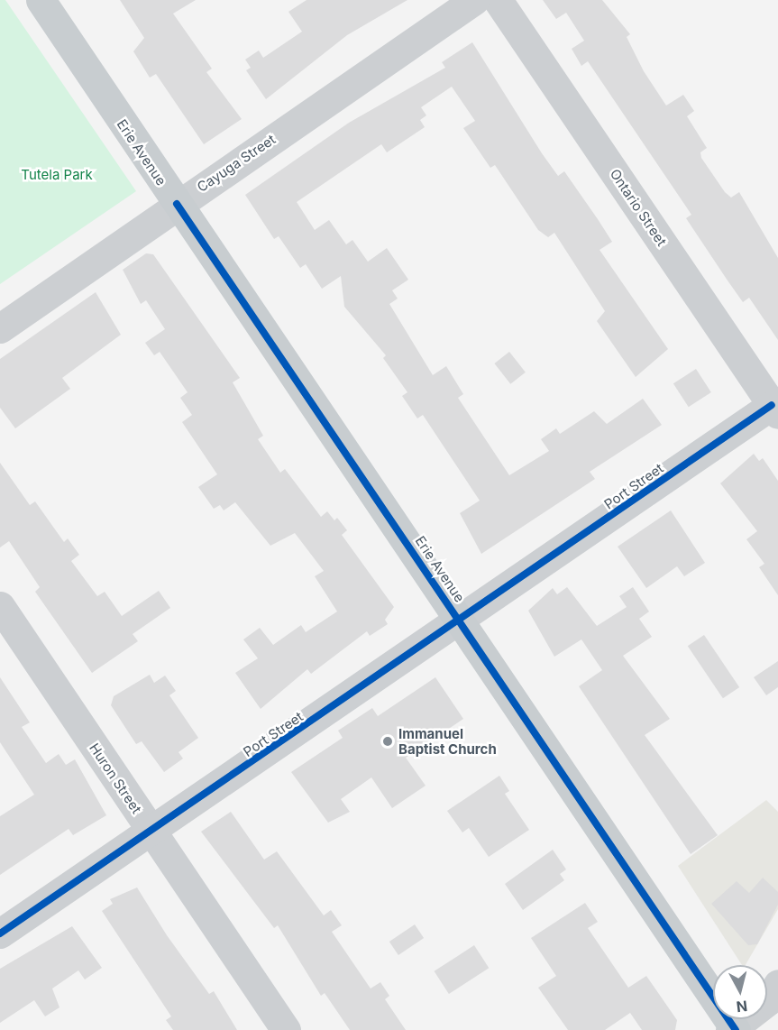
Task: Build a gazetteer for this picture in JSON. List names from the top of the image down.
{
  "streets": {
    "main road": ["Erie Avenue"],
    "street": [
      "Cayuga Street",
      "Ontario Street",
      "Port Street",
      "Huron Street"
    ]
  },
  "crossings": [
    ["Erie Avenue", "Cayuga Street"],
    ["Erie Avenue", "Port Street"],
    ["Ontario Street", "Port Street"],
    ["Port Street", "Huron Street"]
  ],
  "parks": ["Tutela Park"],
  "places": ["Immanuel Baptist Church"],
  "north": "bottom"
}
